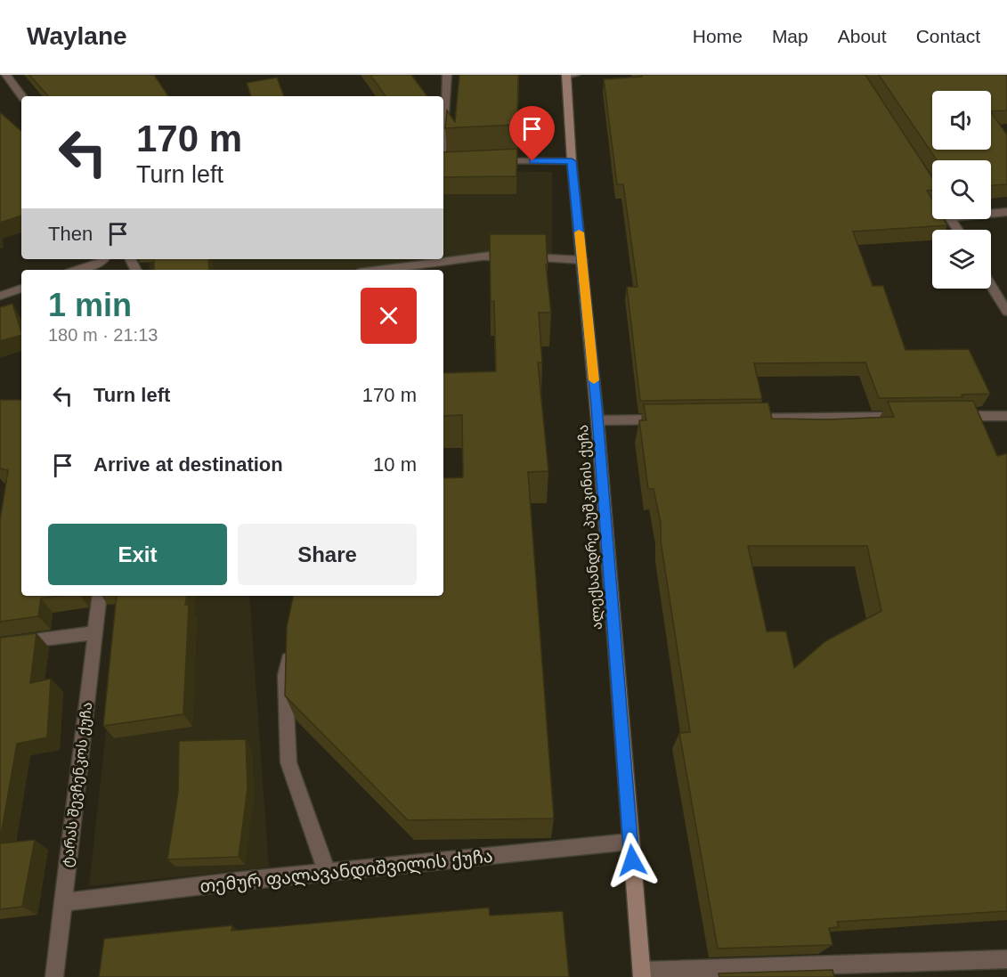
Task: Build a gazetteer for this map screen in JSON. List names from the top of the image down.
{
  "streets": {
    "street": ["ალექსანდრე პუშკინის ქუჩა", "ტარას შევჩენკოს ქუჩა", "თემურ ფალავანდიშვილის ქუჩა"]
  },
  "crossings": [
    ["ალექსანდრე პუშკინის ქუჩა", "თემურ ფალავანდიშვილის ქუჩა"],
    ["ტარას შევჩენკოს ქუჩა", "თემურ ფალავანდიშვილის ქუჩა"]
  ],
  "page": {
    "header": "Waylane",
    "nav": [
      "Home",
      "Map",
      "About",
      "Contact"
    ],
    "turn": ["170 m", "Turn left"],
    "then": "Then",
    "heading": ["1 min", "180 m · 21:13"],
    "list": [
      {
        "name": "Turn left",
        "value": "170 m"
      },
      {
        "name": "Arrive at destination",
        "value": "10 m"
      }
    ],
    "buttons": ["Exit", "Share"]
  }
}
